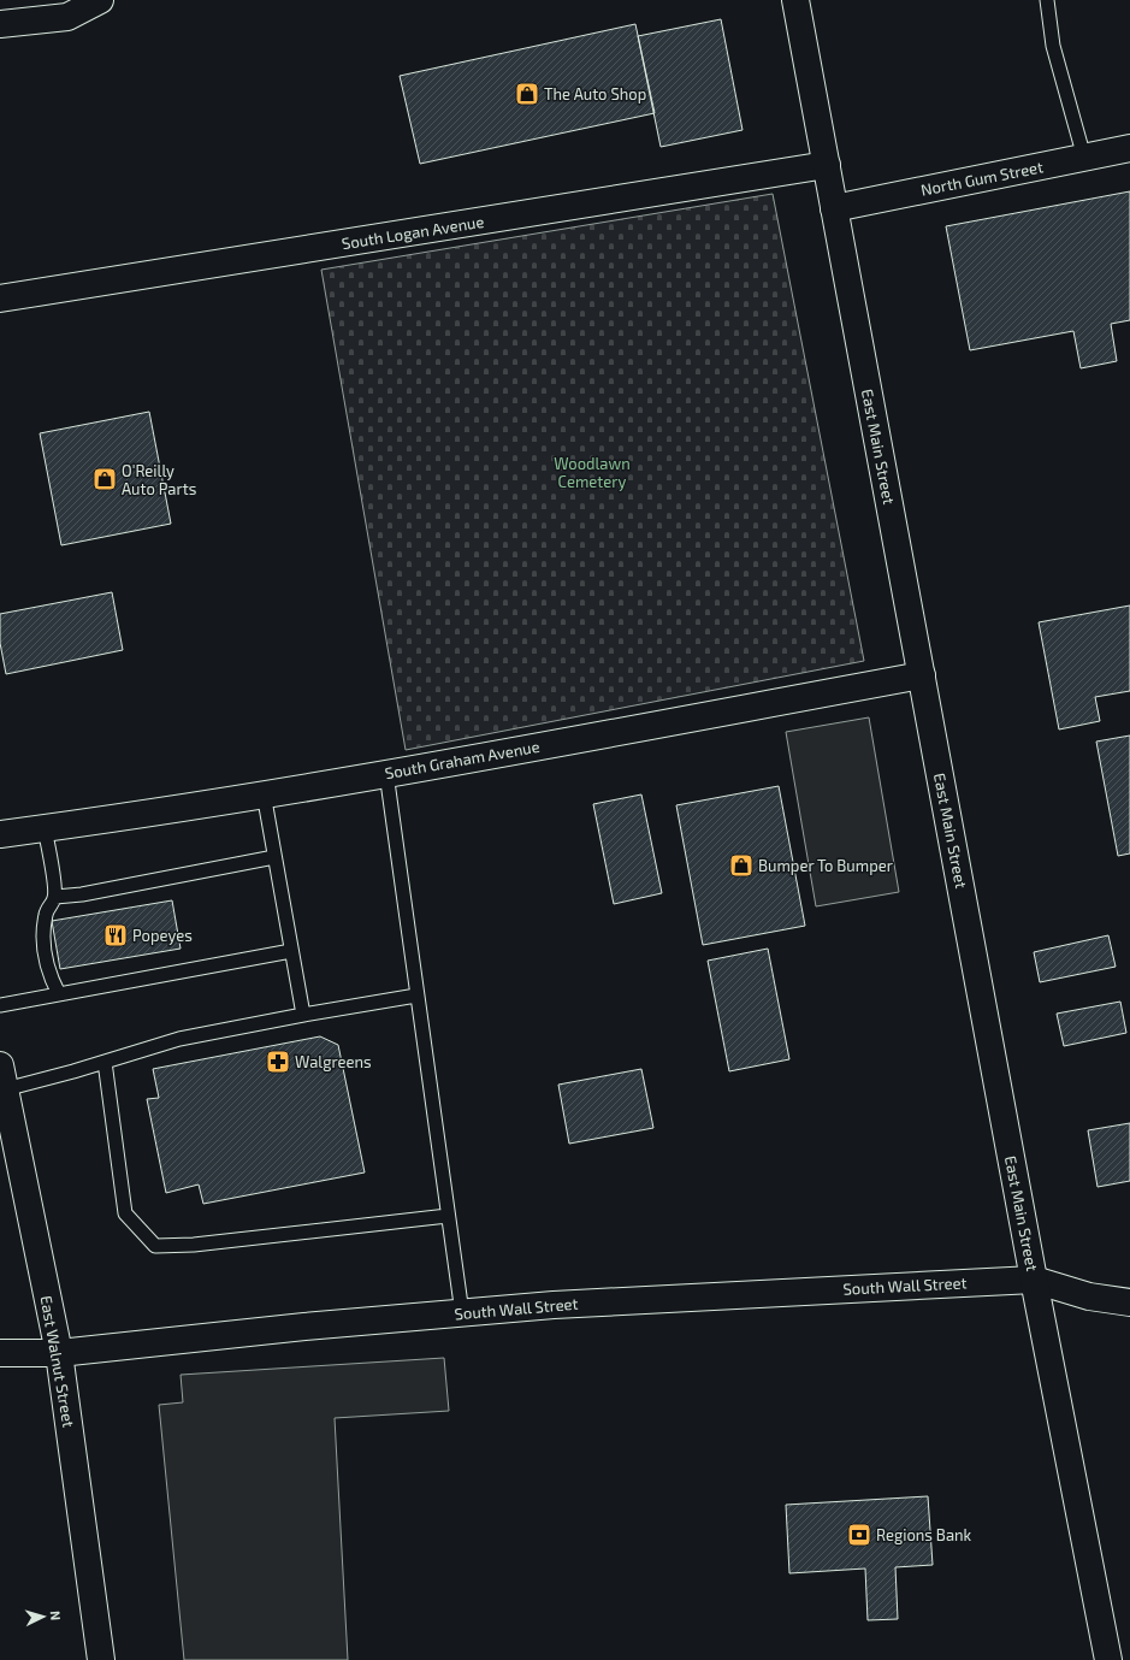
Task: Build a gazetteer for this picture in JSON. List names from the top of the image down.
{
  "streets": {
    "main road": [
      "North Gum Street",
      "South Logan Avenue",
      "East Main Street",
      "South Graham Avenue",
      "South Wall Street",
      "East Walnut Street"
    ]
  },
  "crossings": [
    ["North Gum Street", "East Main Street"],
    ["South Logan Avenue", "East Main Street"],
    ["East Main Street", "South Graham Avenue"],
    ["East Main Street", "South Wall Street"],
    ["South Wall Street", "East Walnut Street"]
  ],
  "parks": ["Woodlawn Cemetery"],
  "places": {
    "shop": ["The Auto Shop", "O'Reilly Auto Parts", "Bumper To Bumper"],
    "restaurant": ["Popeyes"],
    "pharmacy": ["Walgreens"],
    "bank": ["Regions Bank"]
  },
  "north": "right"
}
